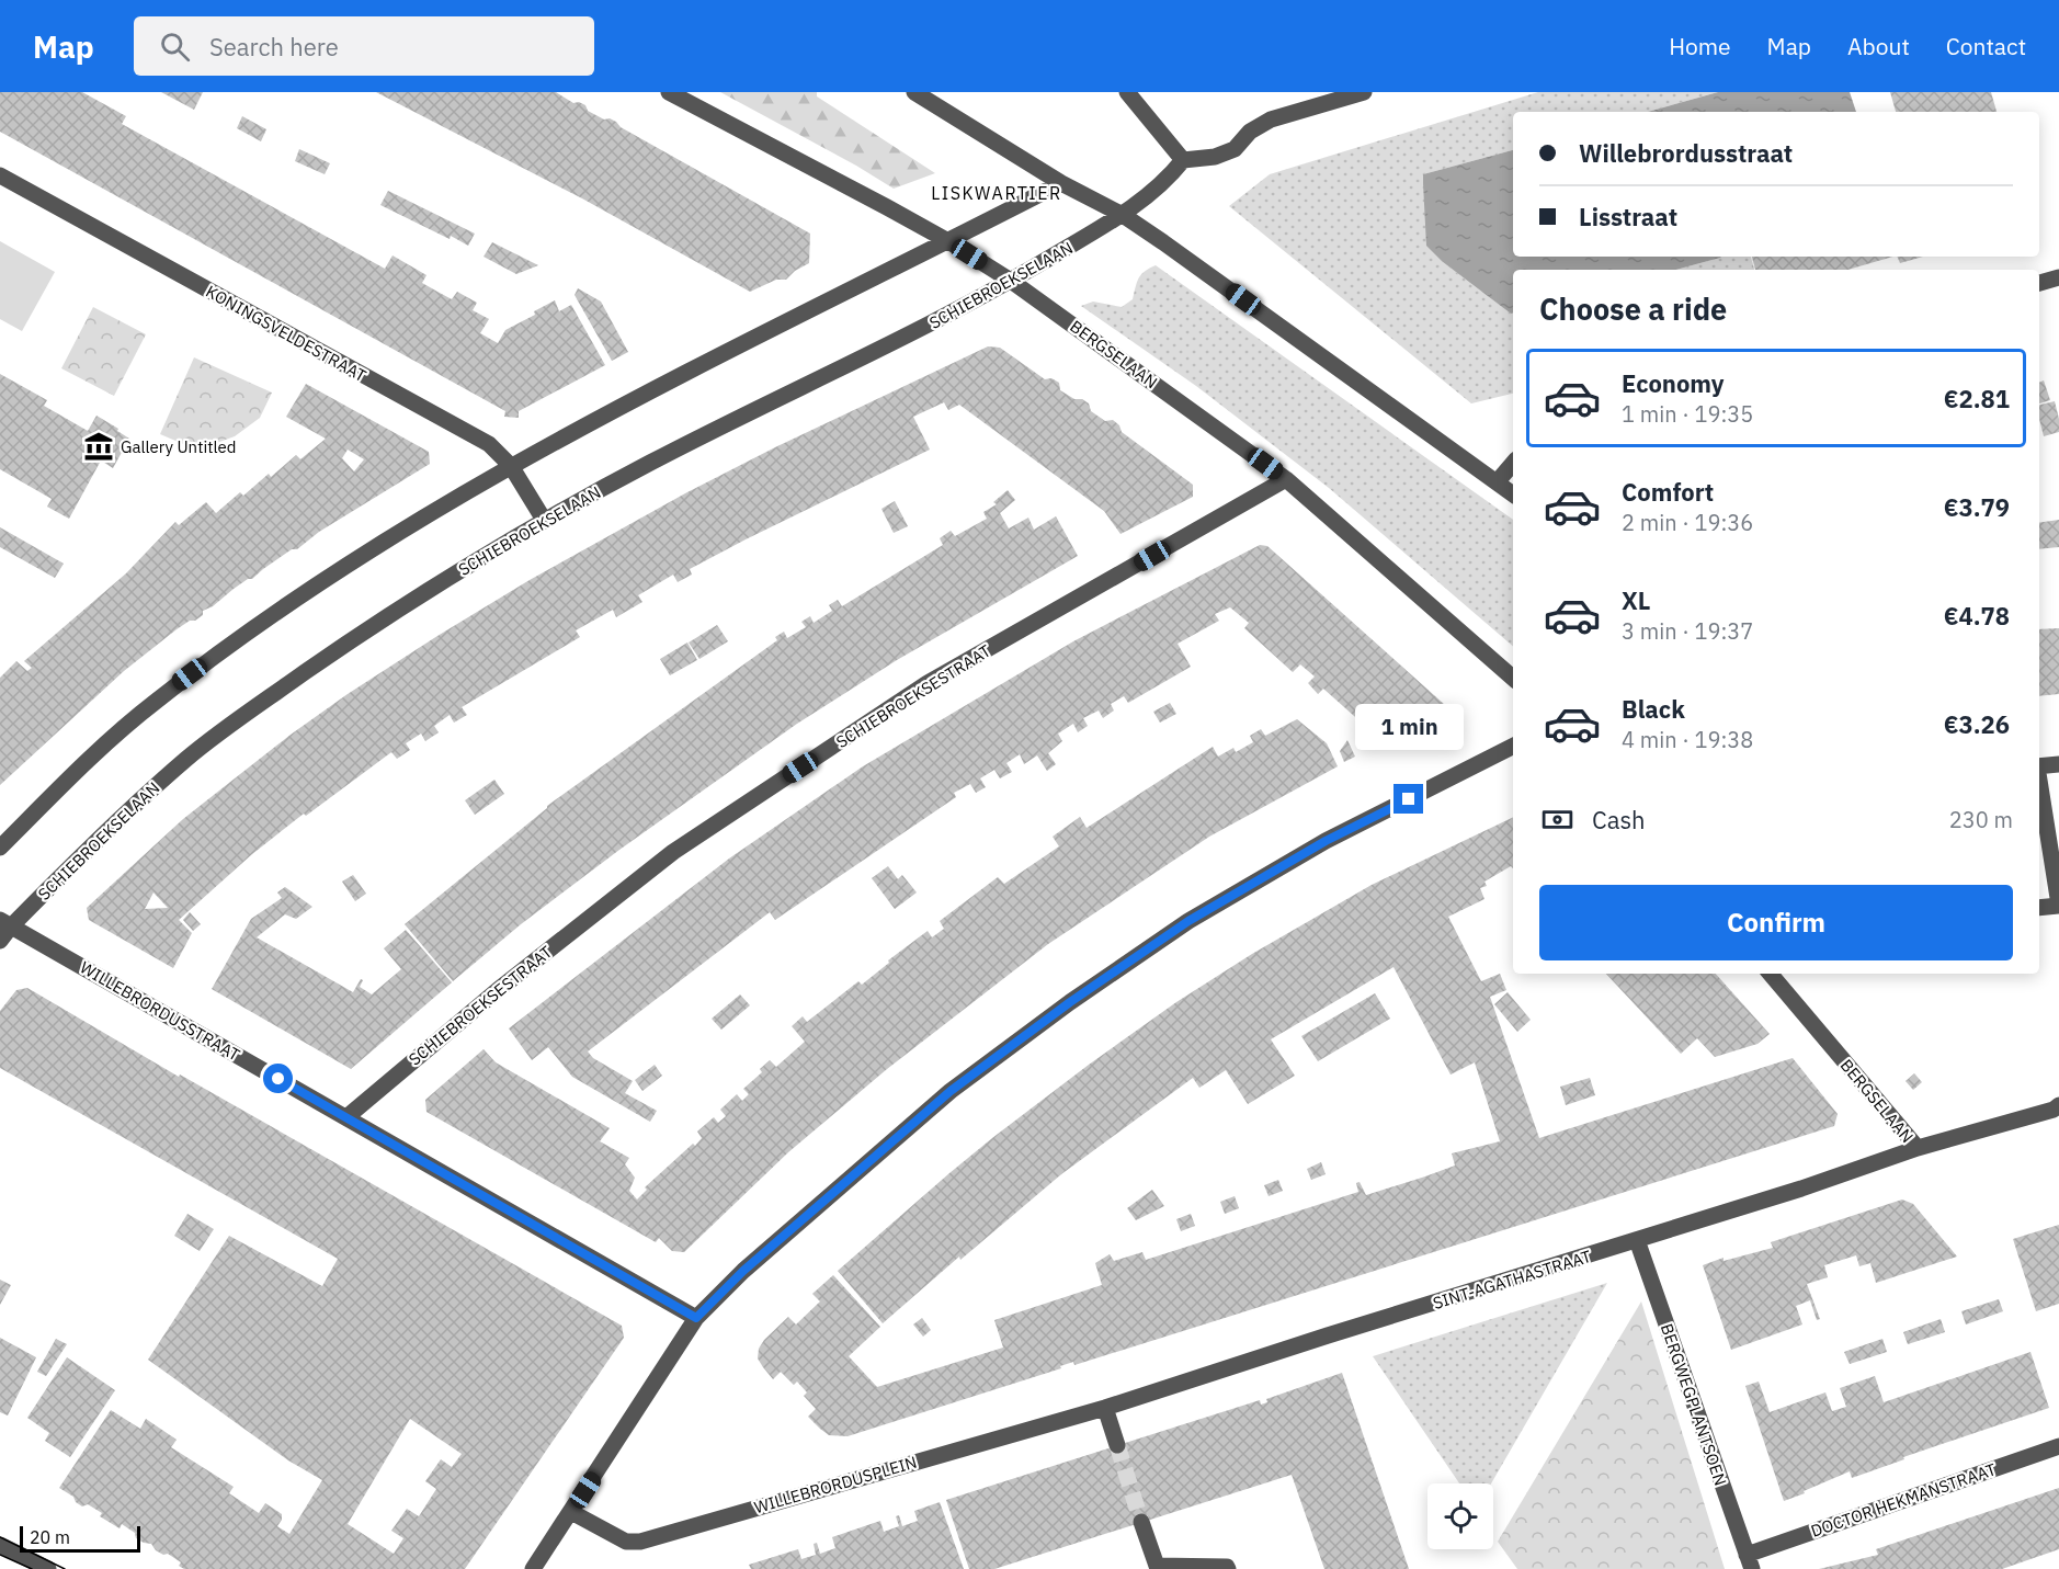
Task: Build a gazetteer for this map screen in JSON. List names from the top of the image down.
{
  "streets": {
    "street": [
      "SCHIEBROEKSELAAN",
      "KONINGSVELDESTRAAT",
      "BERGSELAAN",
      "SCHIEBROEKSESTRAAT",
      "WILLEBRORDUSSTRAAT",
      "SINT-AGATHASTRAAT",
      "BERGWEGPLANTSOEN",
      "WILLEBRORDUSPLEIN",
      "DOCTOR HEKMANSTRAAT"
    ]
  },
  "crossings": [
    ["SCHIEBROEKSELAAN", "KONINGSVELDESTRAAT"],
    ["SCHIEBROEKSELAAN", "BERGSELAAN"],
    ["SCHIEBROEKSELAAN", "WILLEBRORDUSSTRAAT"],
    ["BERGSELAAN", "SCHIEBROEKSESTRAAT"],
    ["BERGSELAAN", "SINT-AGATHASTRAAT"],
    ["SCHIEBROEKSESTRAAT", "WILLEBRORDUSSTRAAT"],
    ["SINT-AGATHASTRAAT", "BERGWEGPLANTSOEN"],
    ["SINT-AGATHASTRAAT", "WILLEBRORDUSPLEIN"],
    ["BERGWEGPLANTSOEN", "DOCTOR HEKMANSTRAAT"]
  ],
  "districts": ["LISKWARTIER"],
  "places": {
    "museum": ["Gallery Untitled"]
  },
  "scale_bar": "20 m",
  "page": {
    "header": "Map",
    "search": "Search here",
    "nav": [
      "Home",
      "Map",
      "About",
      "Contact"
    ],
    "banner": ["Willebrordusstraat", "Lisstraat"],
    "heading": "Choose a ride",
    "list": [
      {
        "name": "Economy",
        "note": "1 min · 19:35",
        "value": "€2.81"
      },
      {
        "name": "Comfort",
        "note": "2 min · 19:36",
        "value": "€3.79"
      },
      {
        "name": "XL",
        "note": "3 min · 19:37",
        "value": "€4.78"
      },
      {
        "name": "Black",
        "note": "4 min · 19:38",
        "value": "€3.26"
      }
    ],
    "bubble": "1 min",
    "pay": ["Cash", "230 m"],
    "buttons": "Confirm",
    "scale": "20 m"
  }
}
